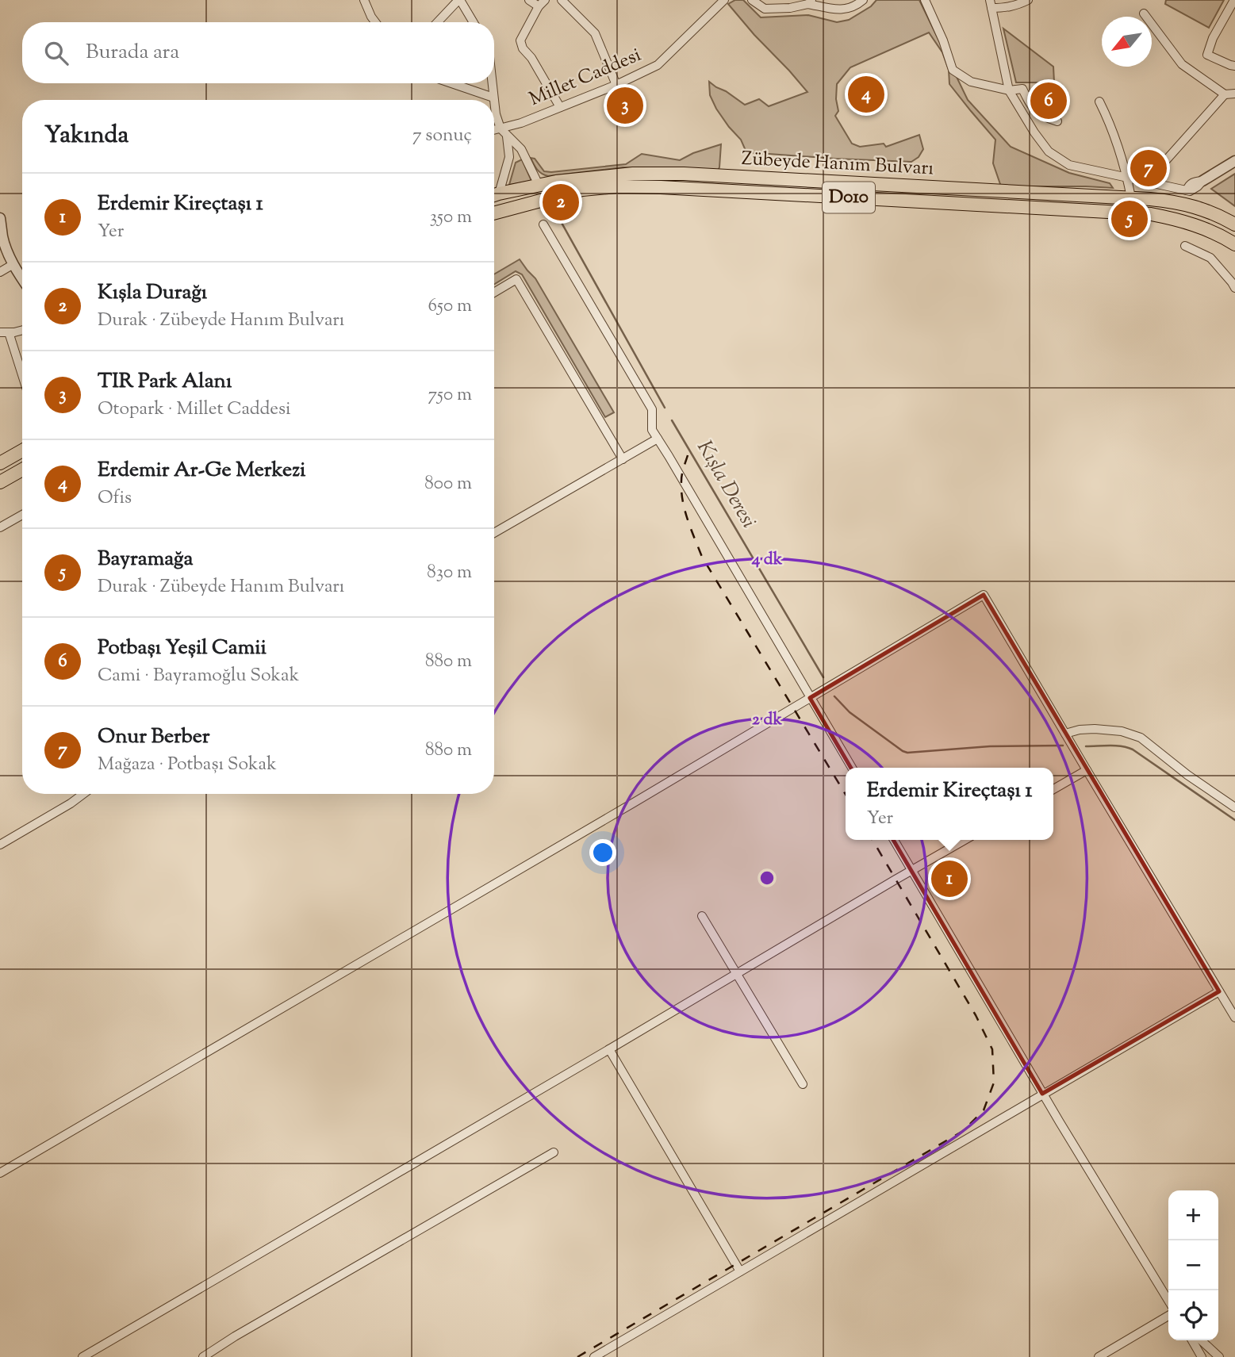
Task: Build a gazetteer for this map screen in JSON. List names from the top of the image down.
{
  "streets": {
    "highway": ["Zübeyde Hanım Bulvarı", "D010"],
    "street": ["Millet Caddesi"]
  },
  "water": ["Kışla Deresi"],
  "north": "bottom left",
  "page": {
    "search": "Burada ara",
    "pins": [
      "4",
      "6",
      "3",
      "7",
      "2",
      "5",
      "1"
    ],
    "heading": ["Yakında", "7 sonuç"],
    "list": [
      {
        "mark": "1",
        "name": "Erdemir Kireçtaşı 1",
        "note": "Yer",
        "value": "350 m"
      },
      {
        "mark": "2",
        "name": "Kışla Durağı",
        "note": "Durak · Zübeyde Hanım Bulvarı",
        "value": "650 m"
      },
      {
        "mark": "3",
        "name": "TIR Park Alanı",
        "note": "Otopark · Millet Caddesi",
        "value": "750 m"
      },
      {
        "mark": "4",
        "name": "Erdemir Ar-Ge Merkezi",
        "note": "Ofis",
        "value": "800 m"
      },
      {
        "mark": "5",
        "name": "Bayramağa",
        "note": "Durak · Zübeyde Hanım Bulvarı",
        "value": "830 m"
      },
      {
        "mark": "6",
        "name": "Potbaşı Yeşil Camii",
        "note": "Cami · Bayramoğlu Sokak",
        "value": "880 m"
      },
      {
        "mark": "7",
        "name": "Onur Berber",
        "note": "Mağaza · Potbaşı Sokak",
        "value": "880 m"
      }
    ],
    "popup": ["Erdemir Kireçtaşı 1", "Yer"],
    "map_buttons": ["+", "−"]
  },
  "rings": ["4 dk", "2 dk"]
}
